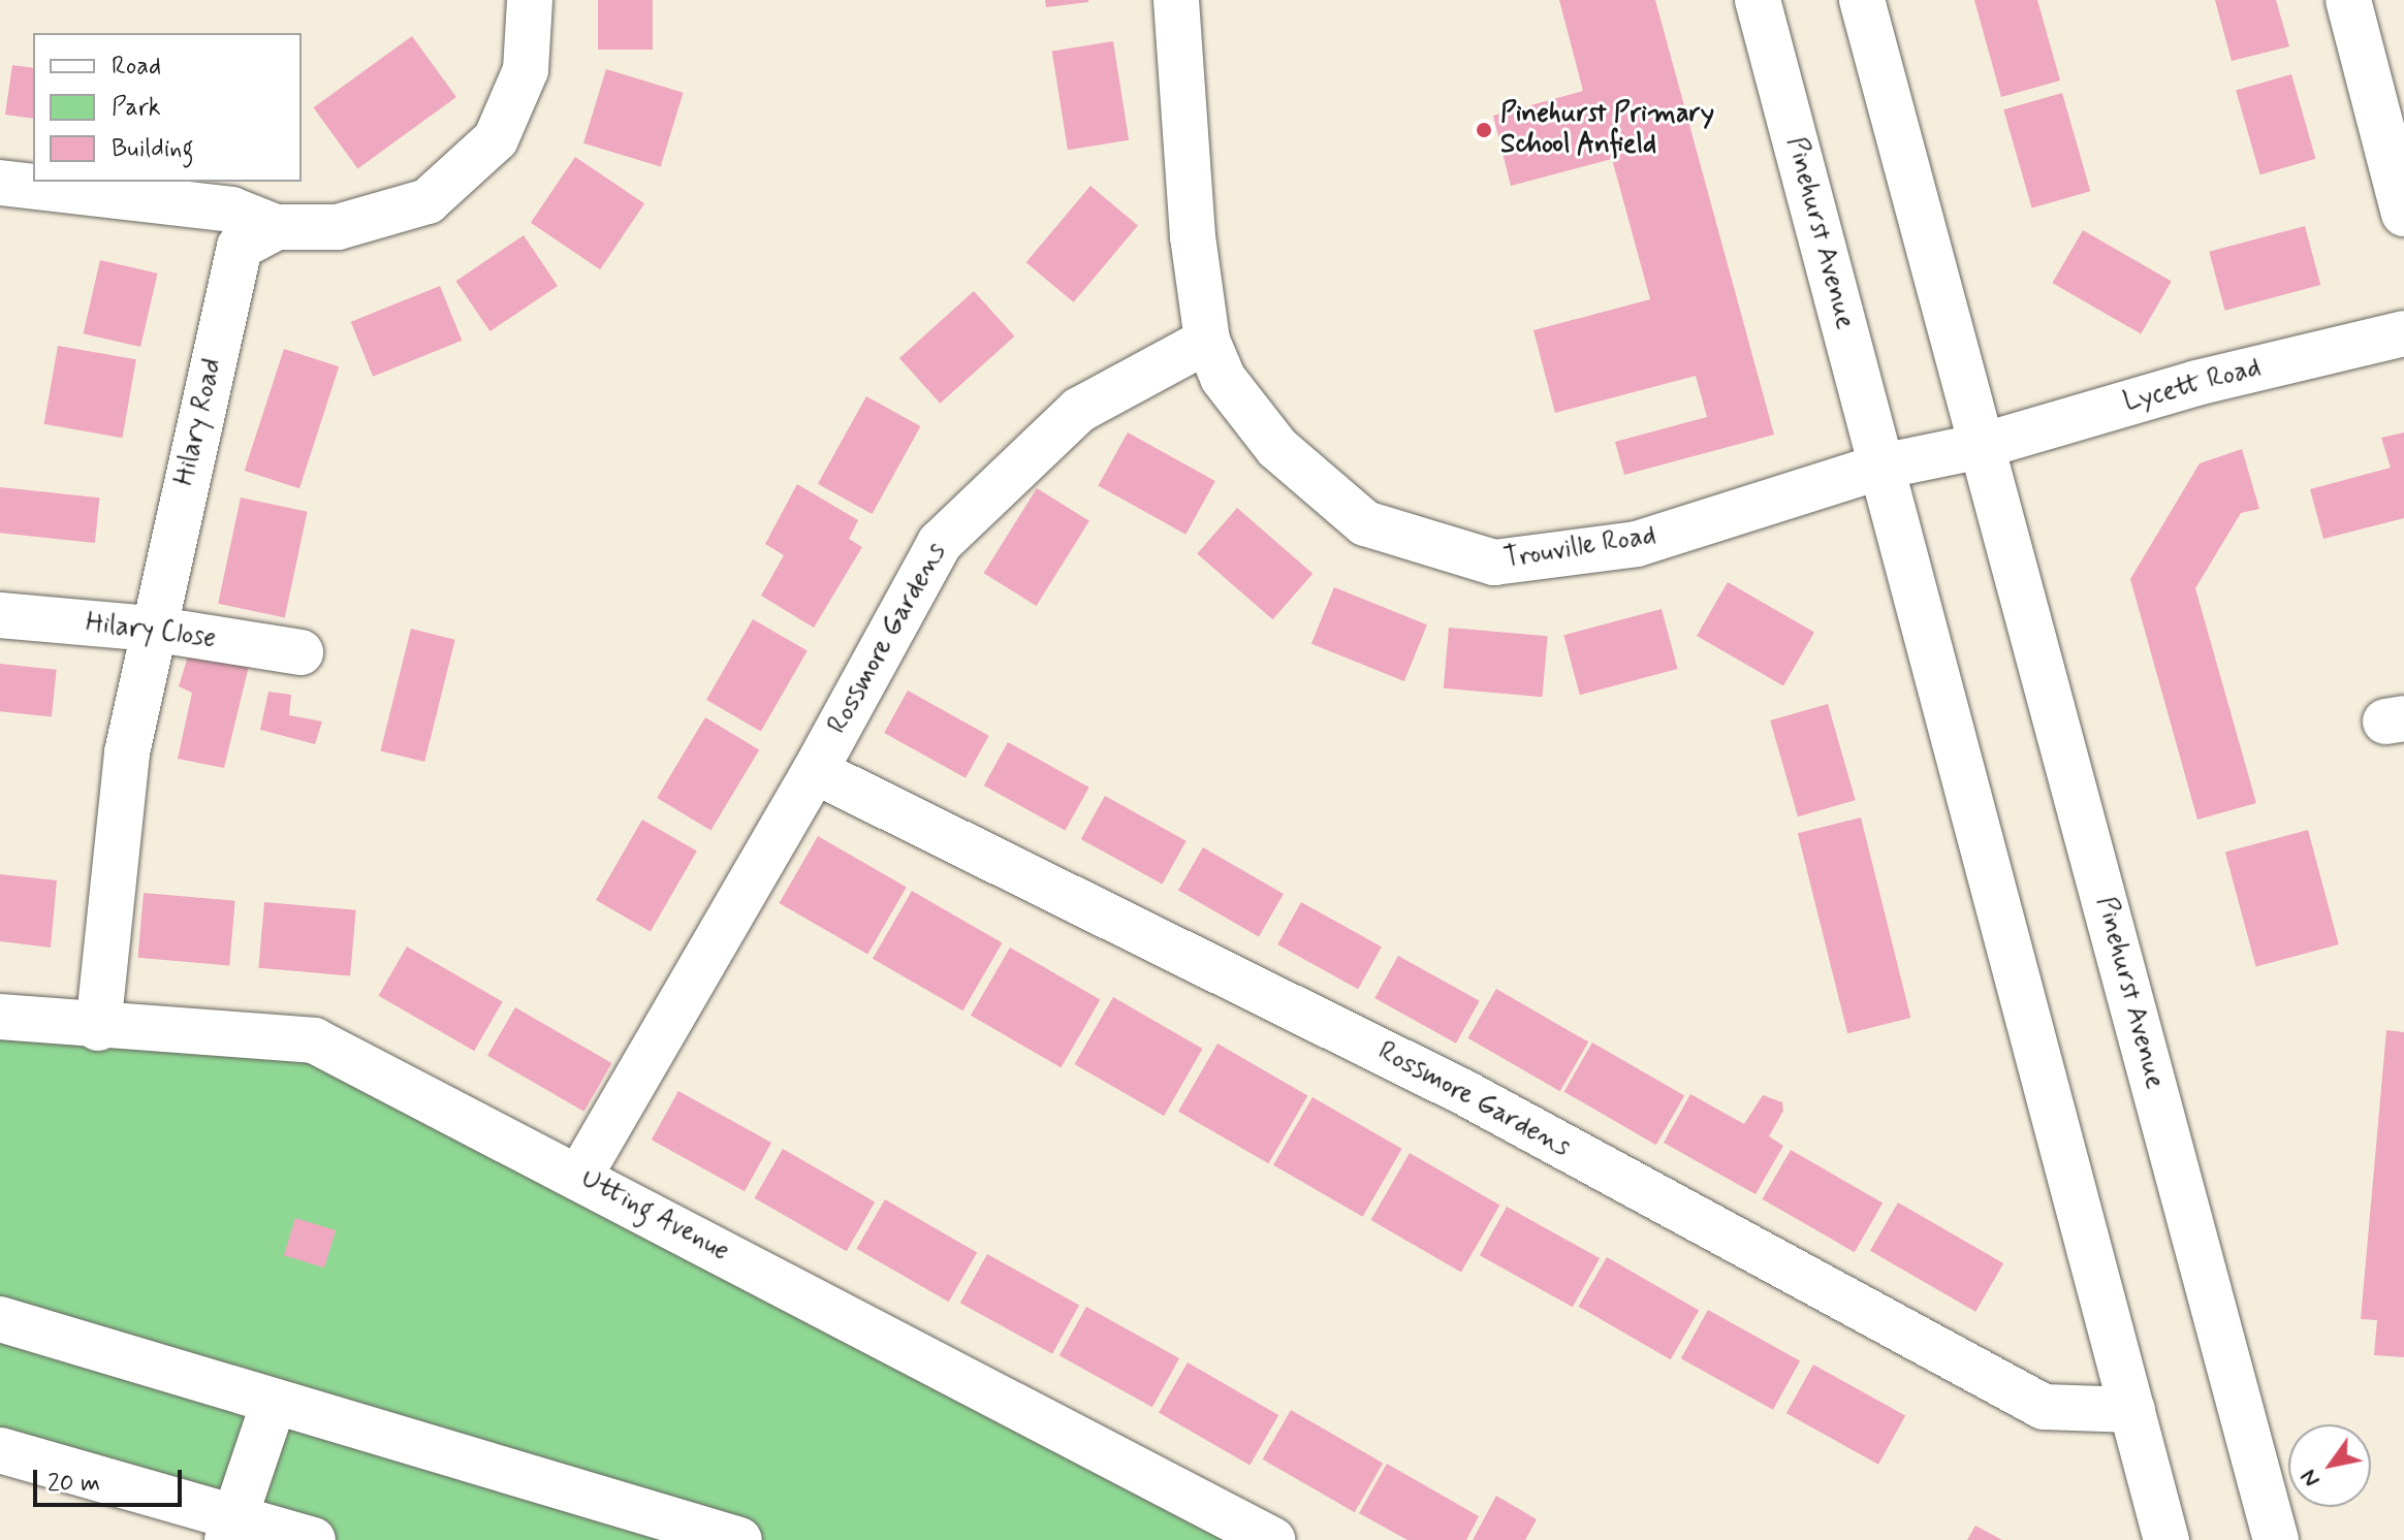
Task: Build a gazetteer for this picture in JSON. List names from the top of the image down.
{
  "streets": {
    "street": [
      "Pinehurst Avenue",
      "Lycett Road",
      "Hilary Road",
      "Trouville Road",
      "Hilary Close",
      "Rossmore Gardens",
      "Utting Avenue"
    ]
  },
  "crossings": [
    ["Pinehurst Avenue", "Lycett Road"],
    ["Pinehurst Avenue", "Trouville Road"],
    ["Pinehurst Avenue", "Rossmore Gardens"],
    ["Hilary Road", "Hilary Close"],
    ["Hilary Road", "Utting Avenue"],
    ["Trouville Road", "Rossmore Gardens"],
    ["Rossmore Gardens", "Utting Avenue"]
  ],
  "places": ["Pinehurst Primary School Anfield"],
  "legend": ["Road", "Park", "Building"],
  "scale_bar": "20 m",
  "north": "bottom left"
}
